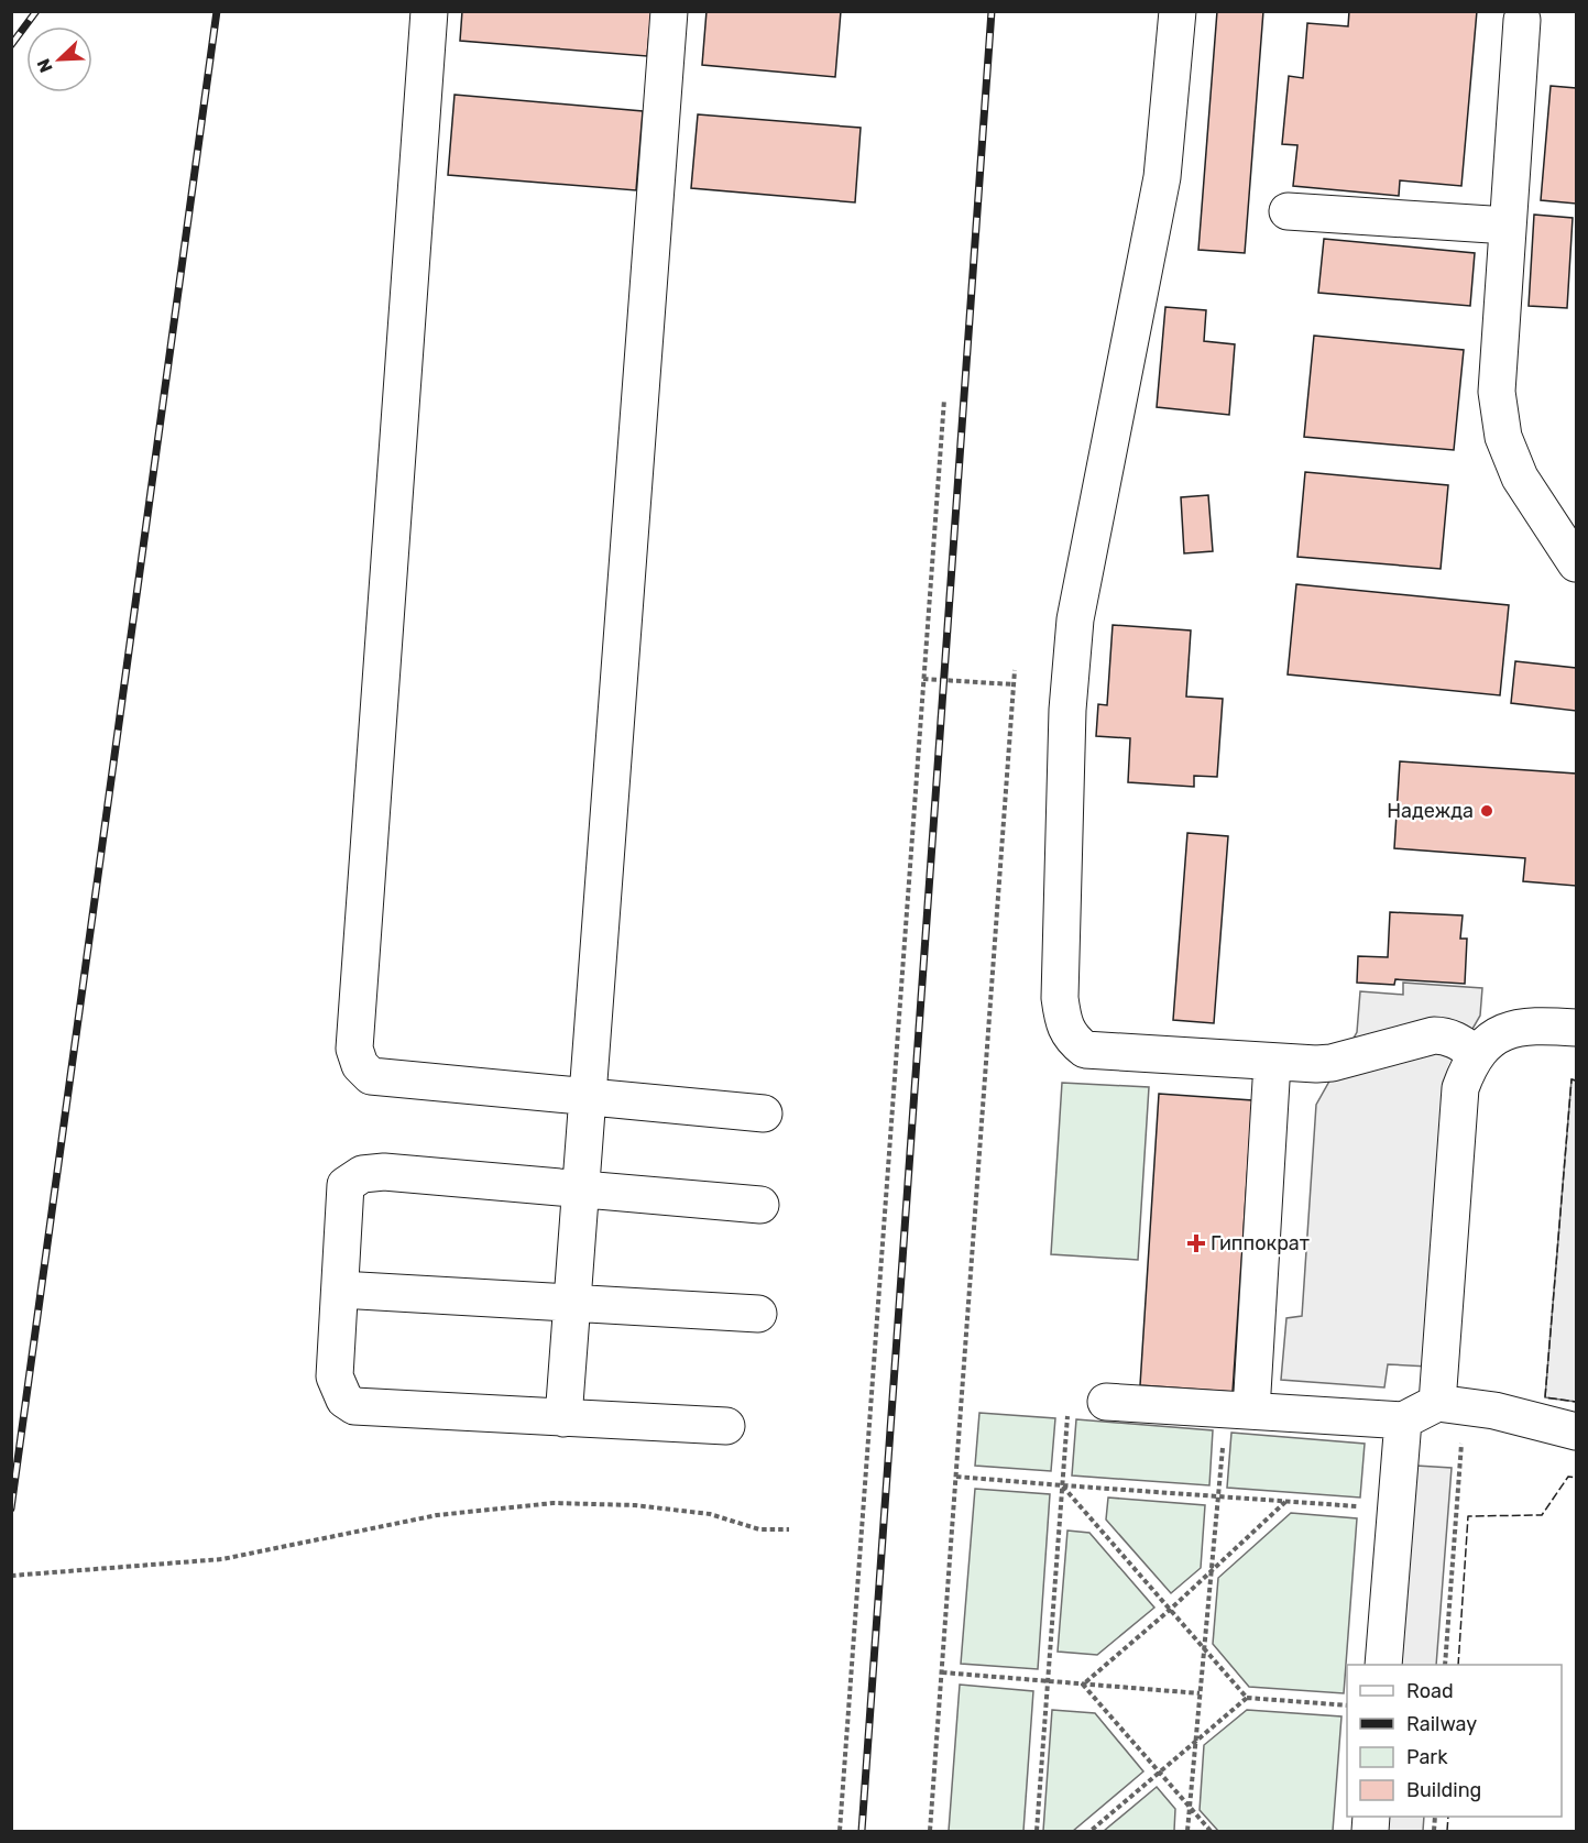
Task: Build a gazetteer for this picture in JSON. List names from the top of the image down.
{
  "places": {
    "other": ["Надежда"],
    "health": ["Гиппократ"]
  },
  "legend": [
    "Road",
    "Railway",
    "Park",
    "Building"
  ],
  "north": "bottom left"
}
